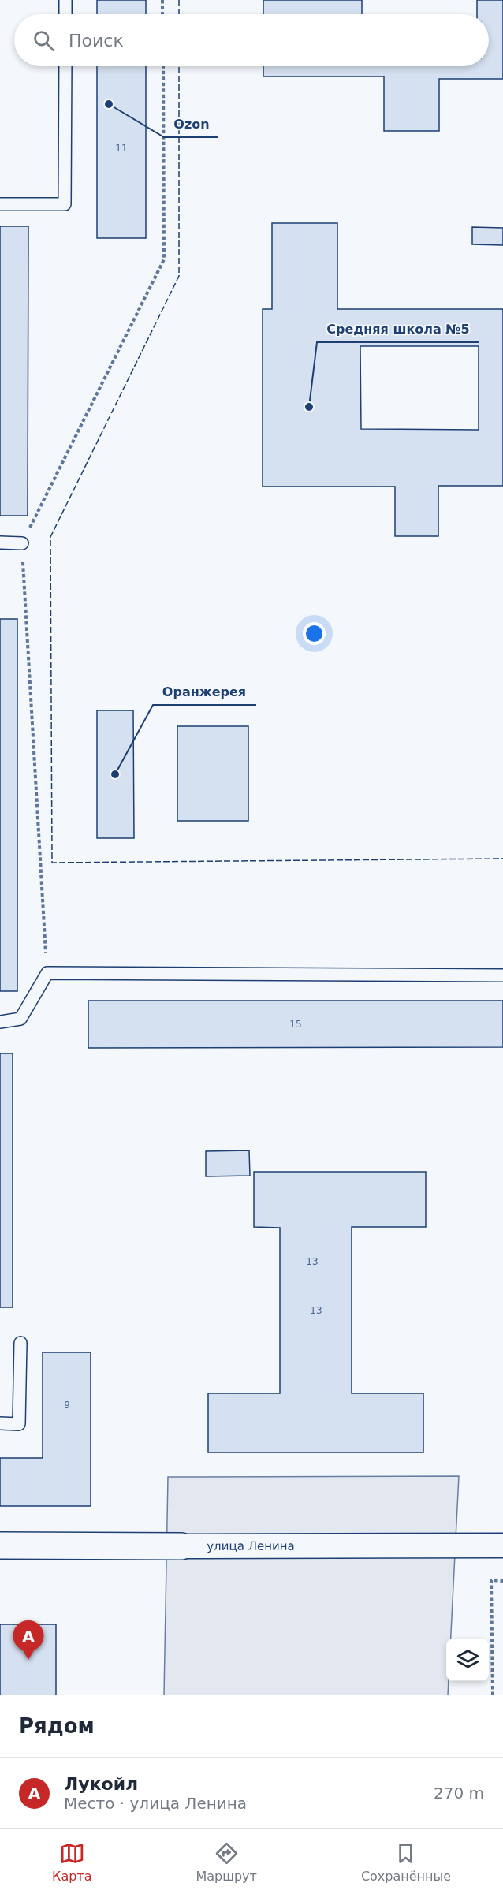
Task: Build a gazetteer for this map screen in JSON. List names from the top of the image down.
{
  "streets": {
    "street": ["улица Ленина"]
  },
  "places": ["Ozon", "Средняя школа №5", "Оранжерея"],
  "house_numbers": [
    "11",
    "15",
    "13",
    "13",
    "9"
  ],
  "page": {
    "search": "Поиск",
    "pins": "A",
    "heading": "Рядом",
    "list": [
      {
        "mark": "A",
        "name": "Лукойл",
        "note": "Место · улица Ленина",
        "value": "270 m"
      }
    ],
    "nav": ["Карта", "Маршрут", "Сохранённые"]
  }
}
